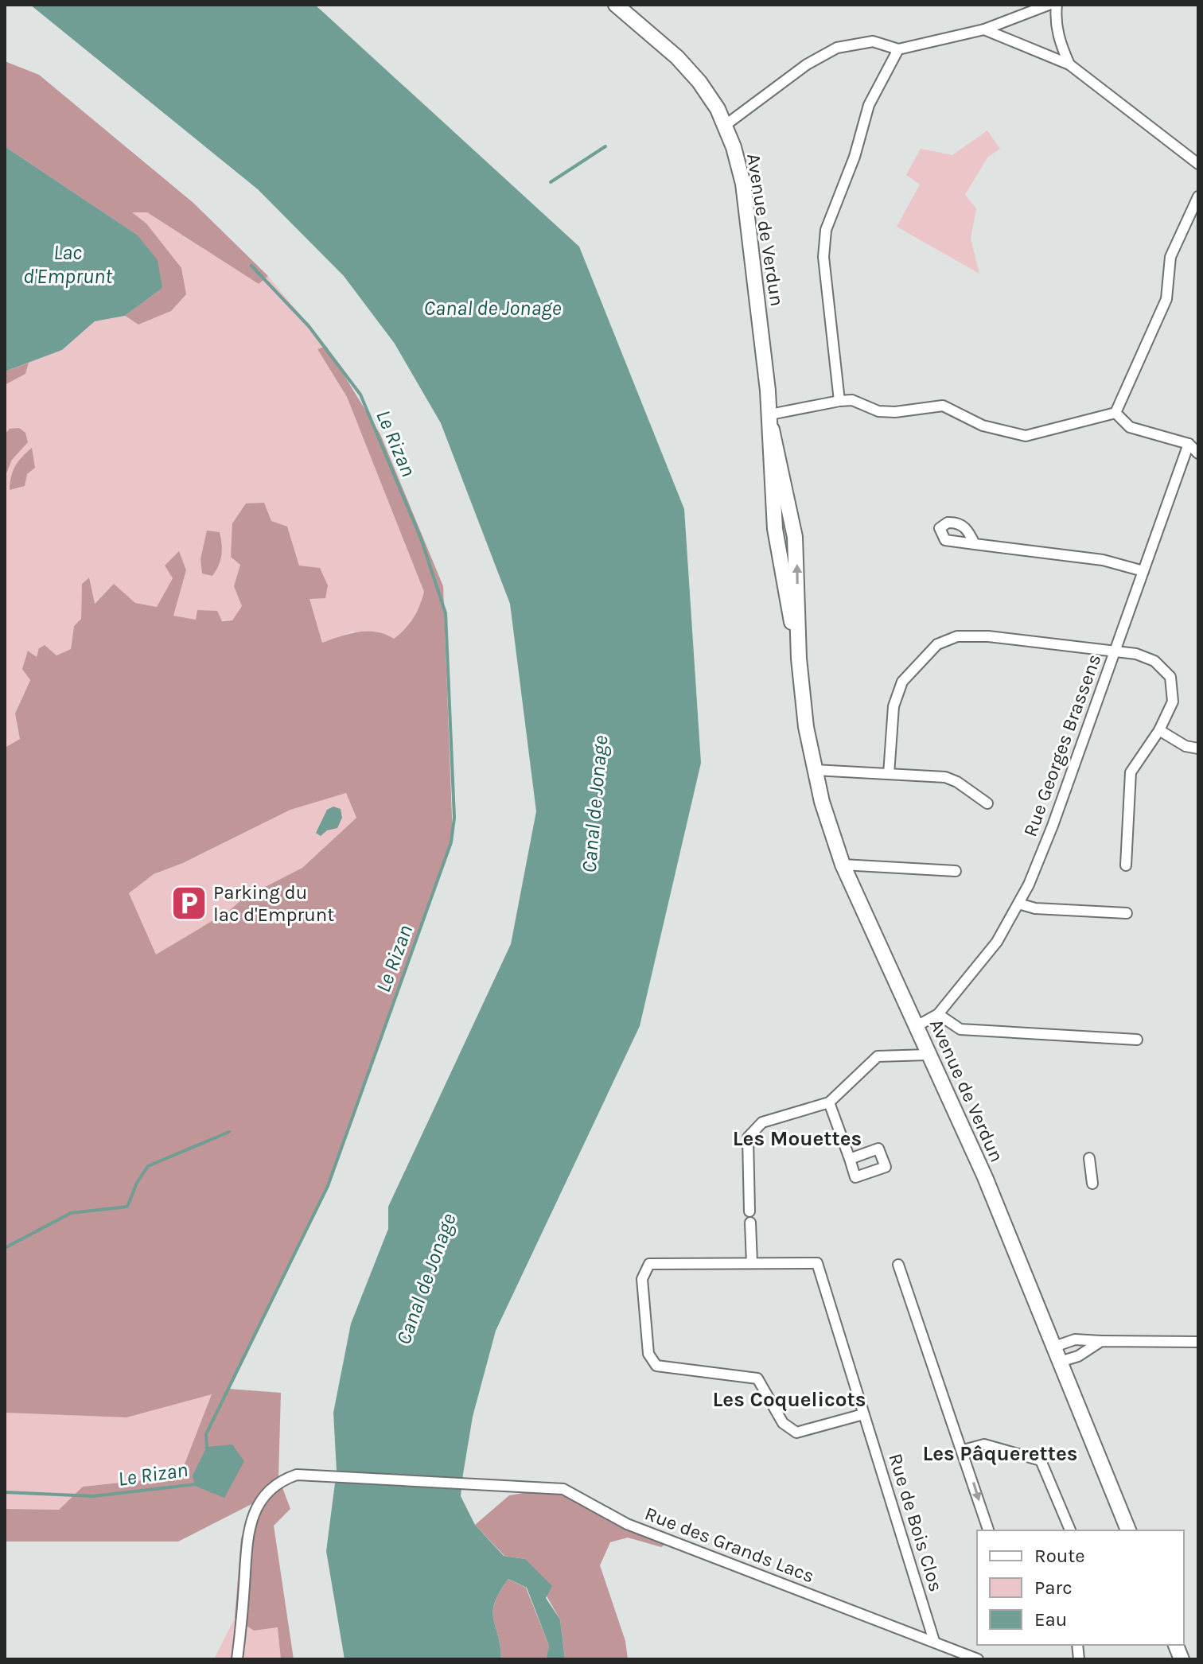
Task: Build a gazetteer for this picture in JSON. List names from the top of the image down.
{
  "streets": {
    "main road": ["Avenue de Verdun"],
    "street": ["Rue Georges Brassens", "Rue de Bois Clos", "Rue des Grands Lacs"]
  },
  "crossings": [
    ["Avenue de Verdun", "Rue Georges Brassens"],
    ["Rue de Bois Clos", "Rue des Grands Lacs"]
  ],
  "districts": ["Les Mouettes", "Les Coquelicots", "Les Pâquerettes"],
  "water": ["Lac d'Emprunt", "Canal de Jonage", "Le Rizan"],
  "places": {
    "parking": ["Parking du lac d'Emprunt"]
  },
  "legend": ["Route", "Parc", "Eau"]
}
